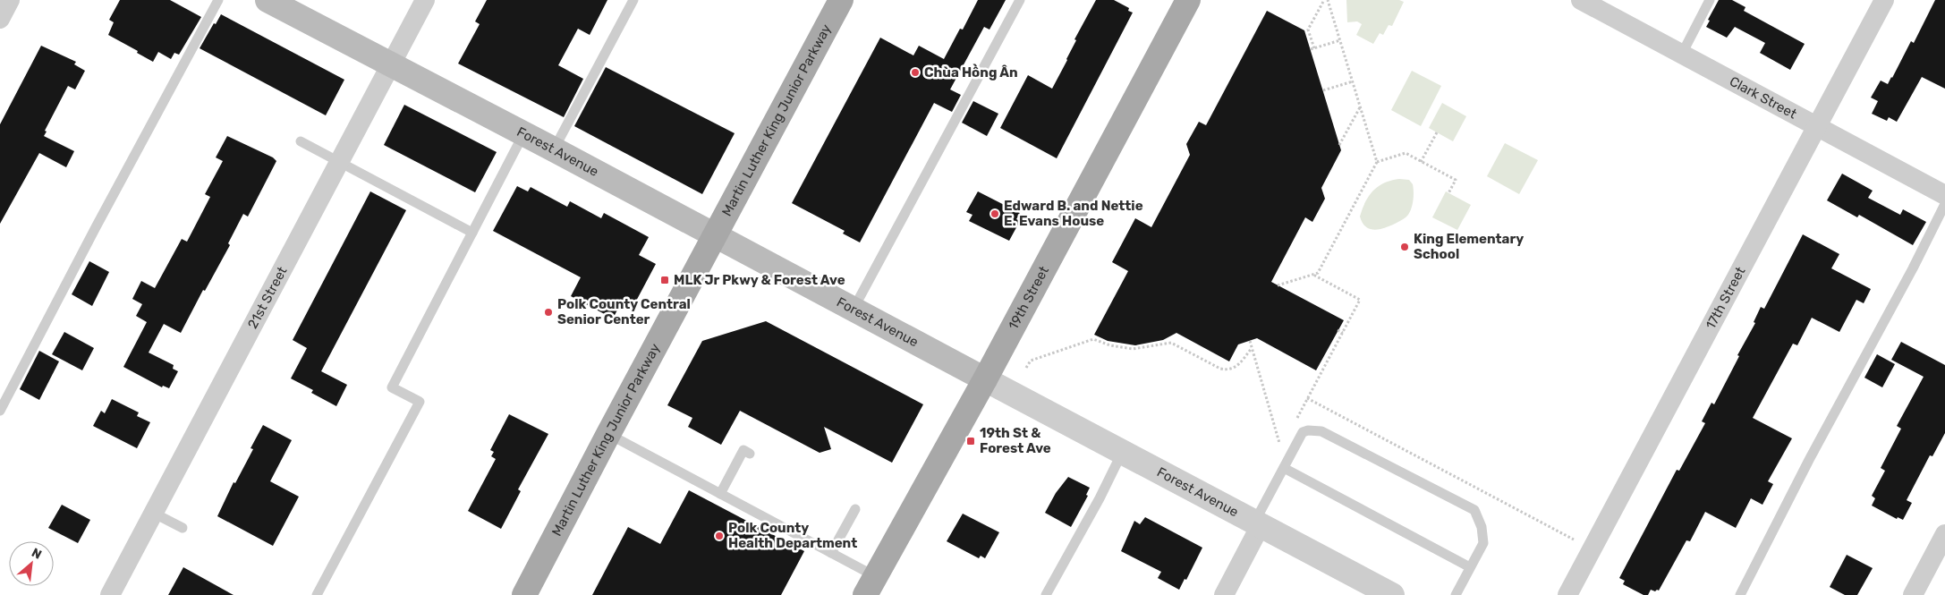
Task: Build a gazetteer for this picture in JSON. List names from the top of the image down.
{
  "streets": {
    "main road": ["Martin Luther King Junior Parkway", "Forest Avenue", "19th Street"],
    "street": ["Clark Street", "17th Street", "21st Street"]
  },
  "crossings": [
    ["Clark Street", "17th Street"],
    ["Martin Luther King Junior Parkway", "Forest Avenue"],
    ["Forest Avenue", "21st Street"],
    ["Forest Avenue", "19th Street"]
  ],
  "places": {
    "other": [
      "Chùa Hồng Ân",
      "Edward B. and Nettie E. Evans House",
      "King Elementary School",
      "Polk County Central Senior Center",
      "Polk County Health Department"
    ],
    "transit": ["MLK Jr Pkwy & Forest Ave", "19th St & Forest Ave"]
  },
  "north": "top right"
}
